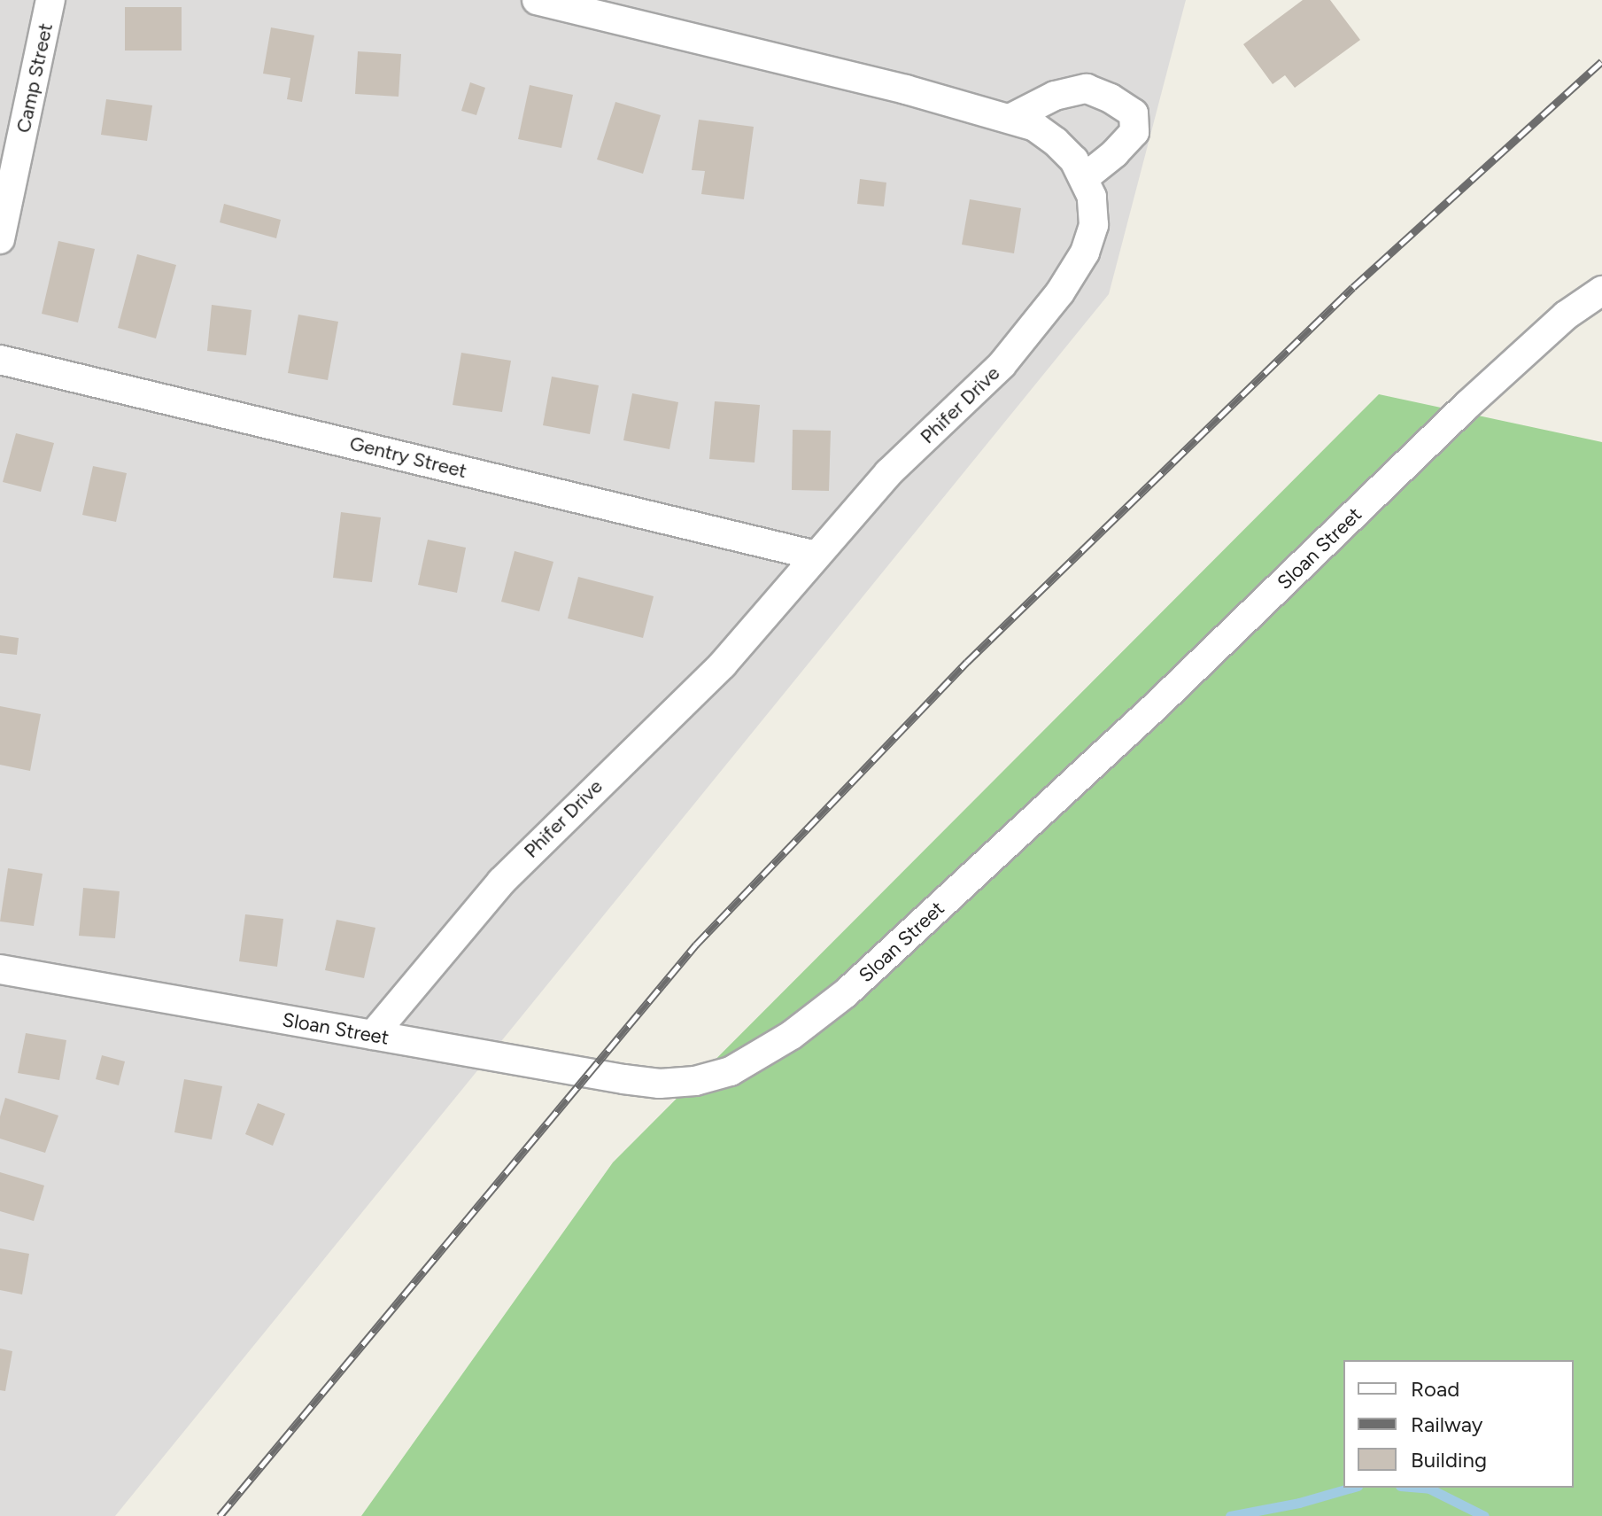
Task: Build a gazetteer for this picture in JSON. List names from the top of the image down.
{
  "streets": {
    "street": [
      "Camp Street",
      "Phifer Drive",
      "Gentry Street",
      "Sloan Street"
    ]
  },
  "crossings": [
    ["Phifer Drive", "Gentry Street"],
    ["Phifer Drive", "Sloan Street"]
  ],
  "legend": ["Road", "Railway", "Building"]
}
